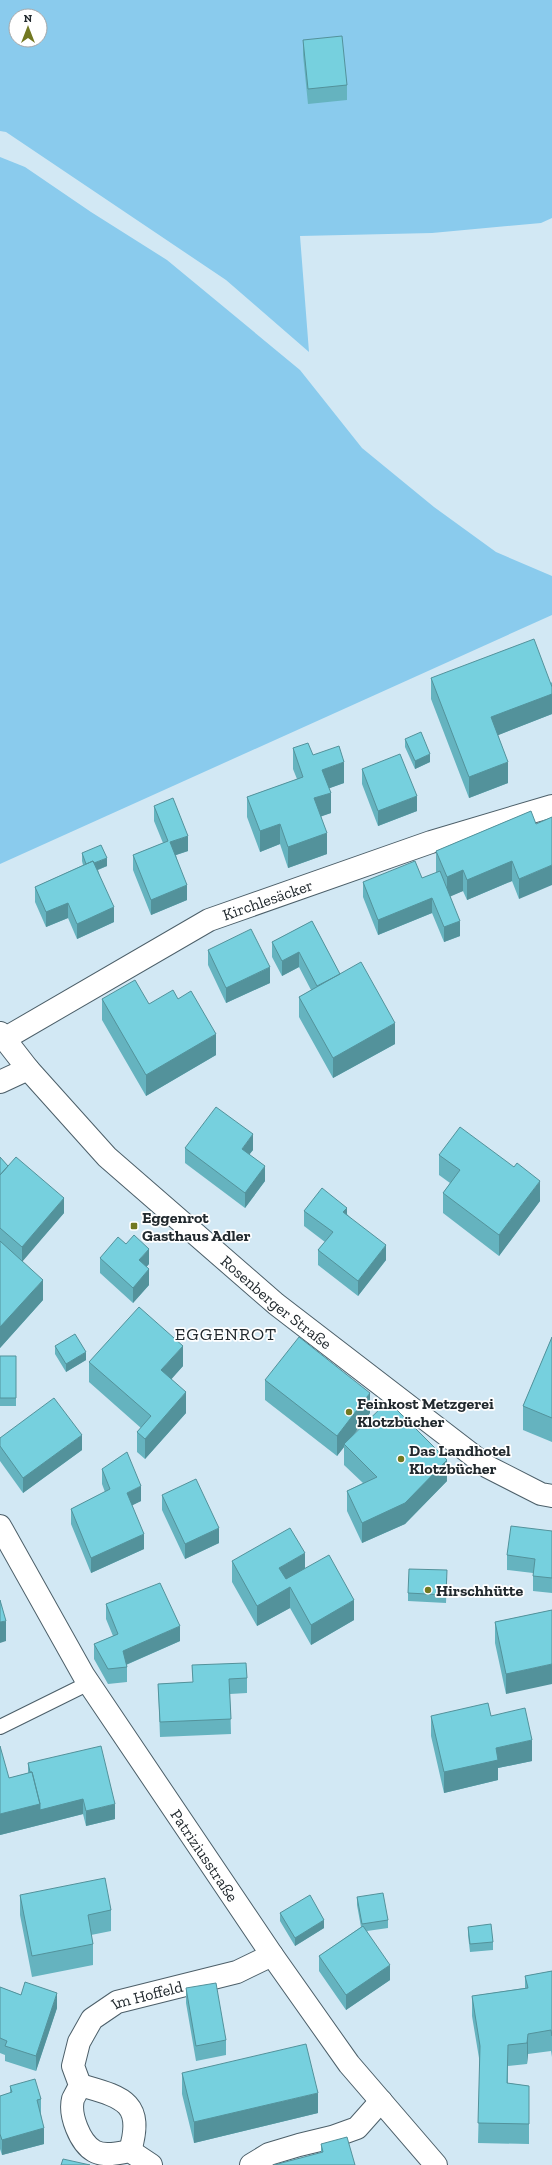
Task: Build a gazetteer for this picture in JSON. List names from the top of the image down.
{
  "streets": {
    "street": [
      "Kirchlesäcker",
      "Rosenberger Straße",
      "Patriziusstraße",
      "Im Hoffeld"
    ]
  },
  "crossings": [
    ["Kirchlesäcker", "Rosenberger Straße"],
    ["Patriziusstraße", "Im Hoffeld"]
  ],
  "districts": ["EGGENROT"],
  "places": {
    "transit": ["Eggenrot Gasthaus Adler"],
    "other": ["Feinkost Metzgerei Klotzbücher", "Das Landhotel Klotzbücher", "Hirschhütte"]
  },
  "north": "top"
}
